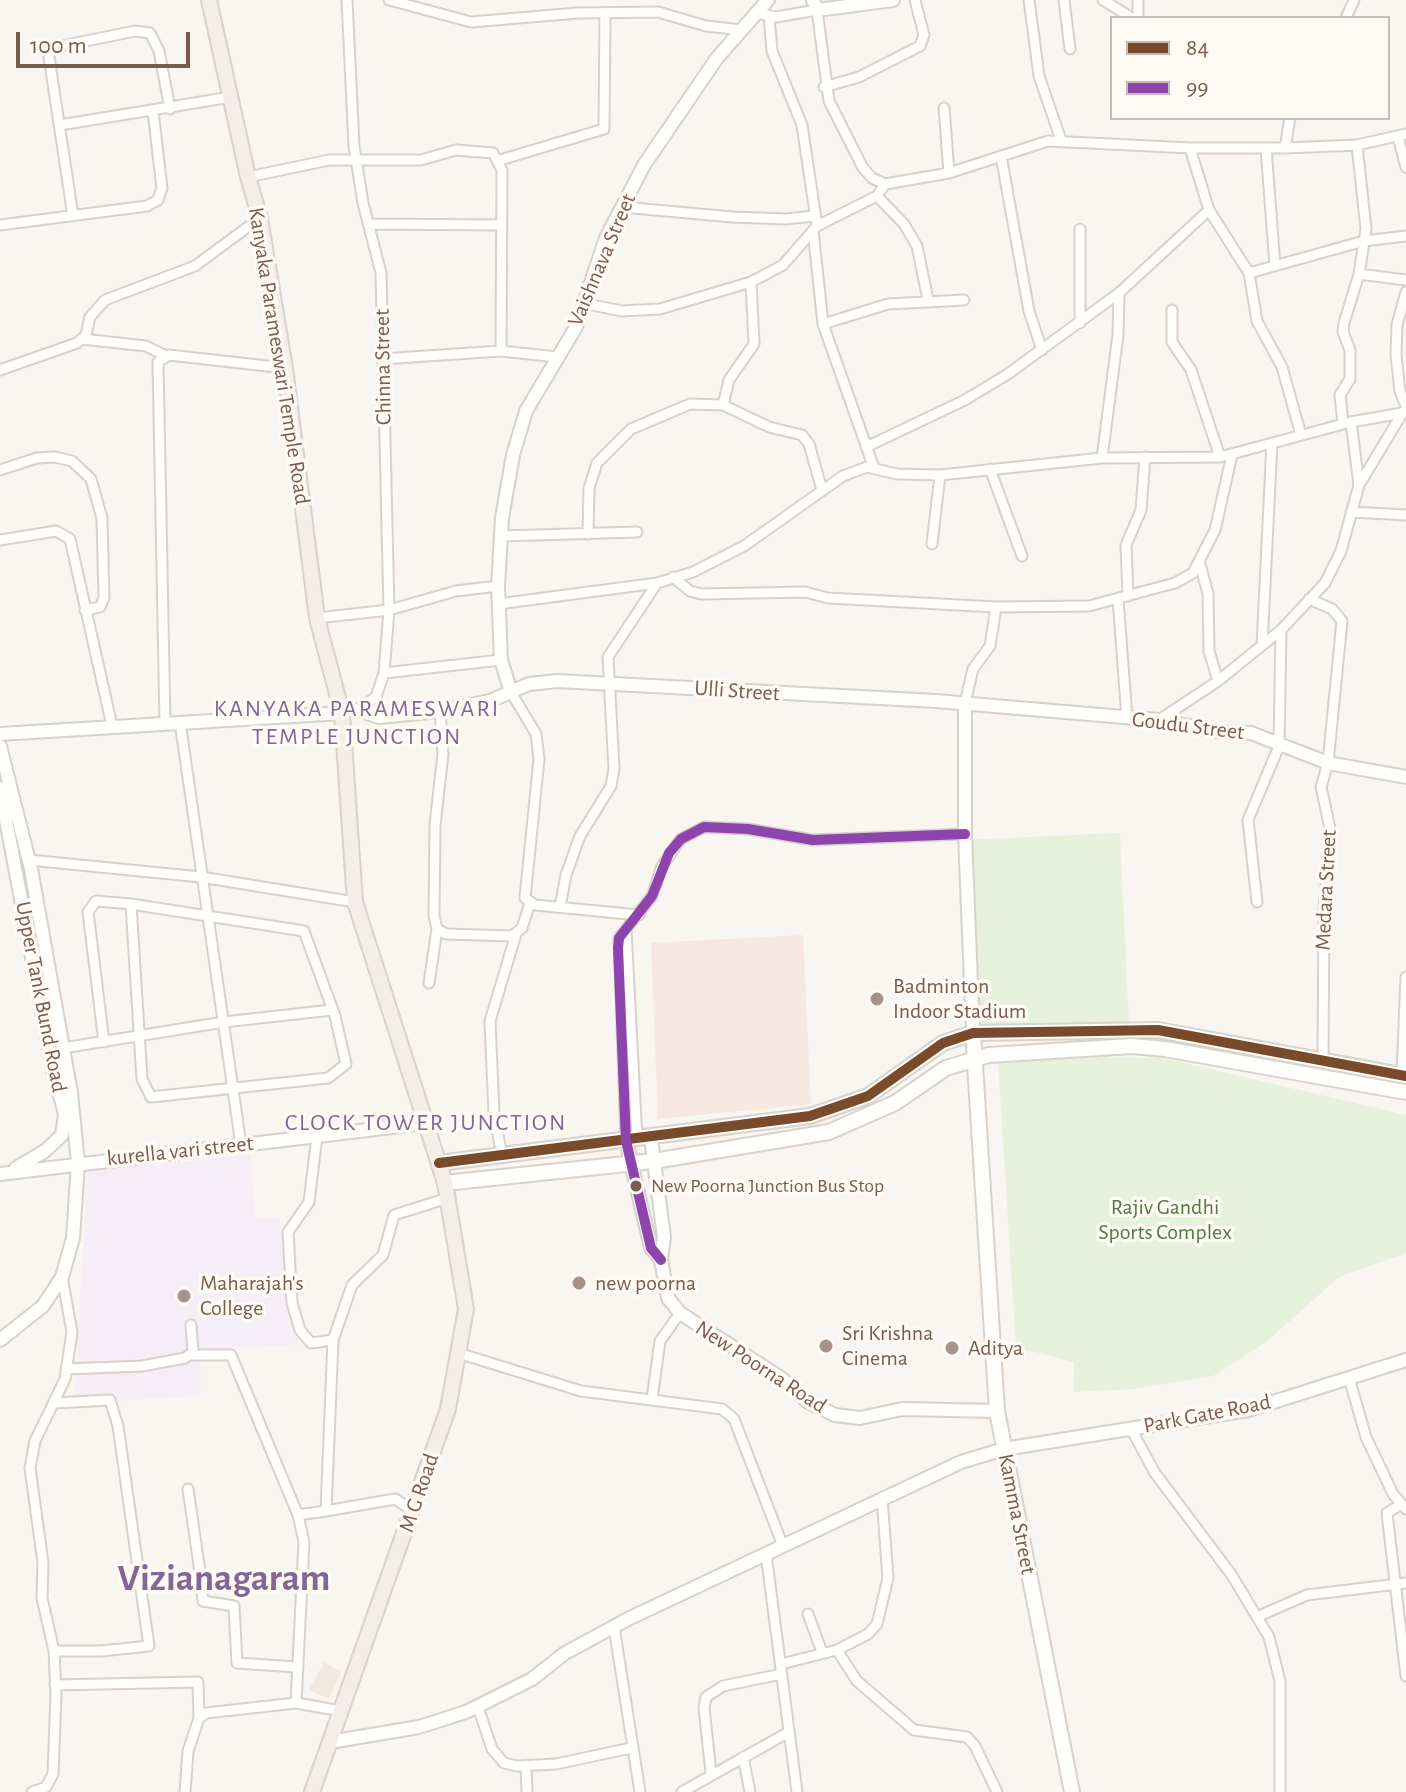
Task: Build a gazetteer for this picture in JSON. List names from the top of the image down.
{
  "streets": {
    "main road": ["Kanyaka Parameswari Temple Road", "M G Road", "Kamma Street"],
    "street": [
      "Vaishnava Street",
      "Chinna Street",
      "Ulli Street",
      "Goudu Street",
      "Medara Street",
      "Upper Tank Bund Road",
      "kurella vari street",
      "New Poorna Road",
      "Park Gate Road"
    ]
  },
  "crossings": [
    ["Vaishnava Street", "Ulli Street"],
    ["Kanyaka Parameswari Temple Road", "Chinna Street"],
    ["Kanyaka Parameswari Temple Road", "Ulli Street"],
    ["Kanyaka Parameswari Temple Road", "M G Road"],
    ["Chinna Street", "Ulli Street"],
    ["Ulli Street", "Goudu Street"],
    ["Goudu Street", "Medara Street"],
    ["Upper Tank Bund Road", "kurella vari street"],
    ["kurella vari street", "M G Road"],
    ["New Poorna Road", "Kamma Street"],
    ["Park Gate Road", "M G Road"],
    ["Park Gate Road", "Kamma Street"]
  ],
  "districts": ["KANYAKA PARAMESWARI TEMPLE JUNCTION", "CLOCK TOWER JUNCTION", "Vizianagaram"],
  "parks": ["Rajiv Gandhi Sports Complex"],
  "places": [
    "Badminton Indoor Stadium",
    "New Poorna Junction Bus Stop",
    "new poorna",
    "Maharajah's College",
    "Sri Krishna Cinema",
    "Aditya"
  ],
  "lines": ["transit line 99", "transit line 84"],
  "legend": ["84", "99"],
  "scale_bar": "100 m"
}
